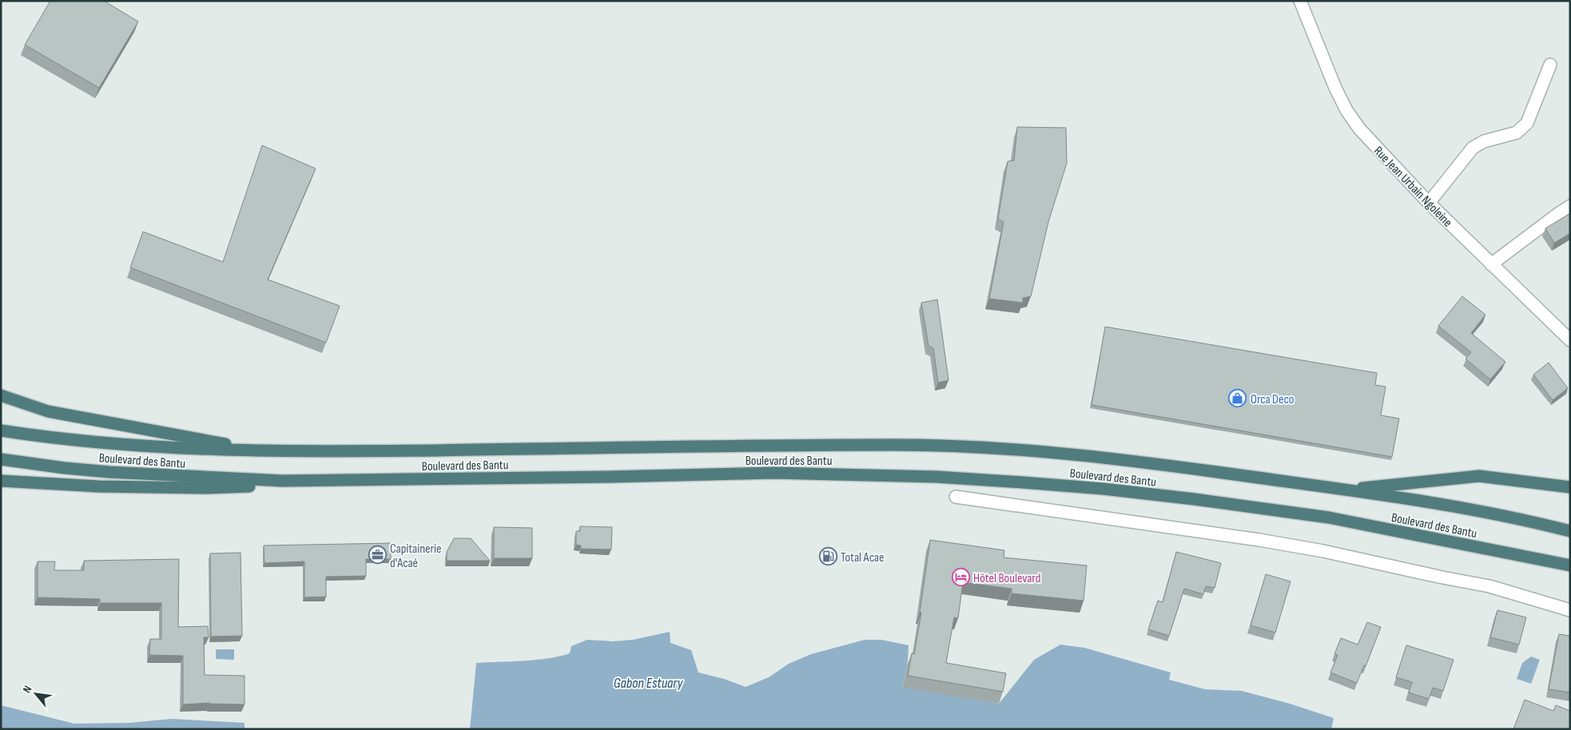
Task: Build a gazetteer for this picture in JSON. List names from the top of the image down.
{
  "streets": {
    "highway": ["Boulevard des Bantu"],
    "street": ["Rue Jean Urbain Ngoleine"]
  },
  "water": ["Gabon Estuary"],
  "places": {
    "shop": ["Orca Deco"],
    "office": ["Capitainerie d'Acaé"],
    "fuel station": ["Total Acae"],
    "hotel": ["Hôtel Boulevard"]
  },
  "north": "top left"
}
